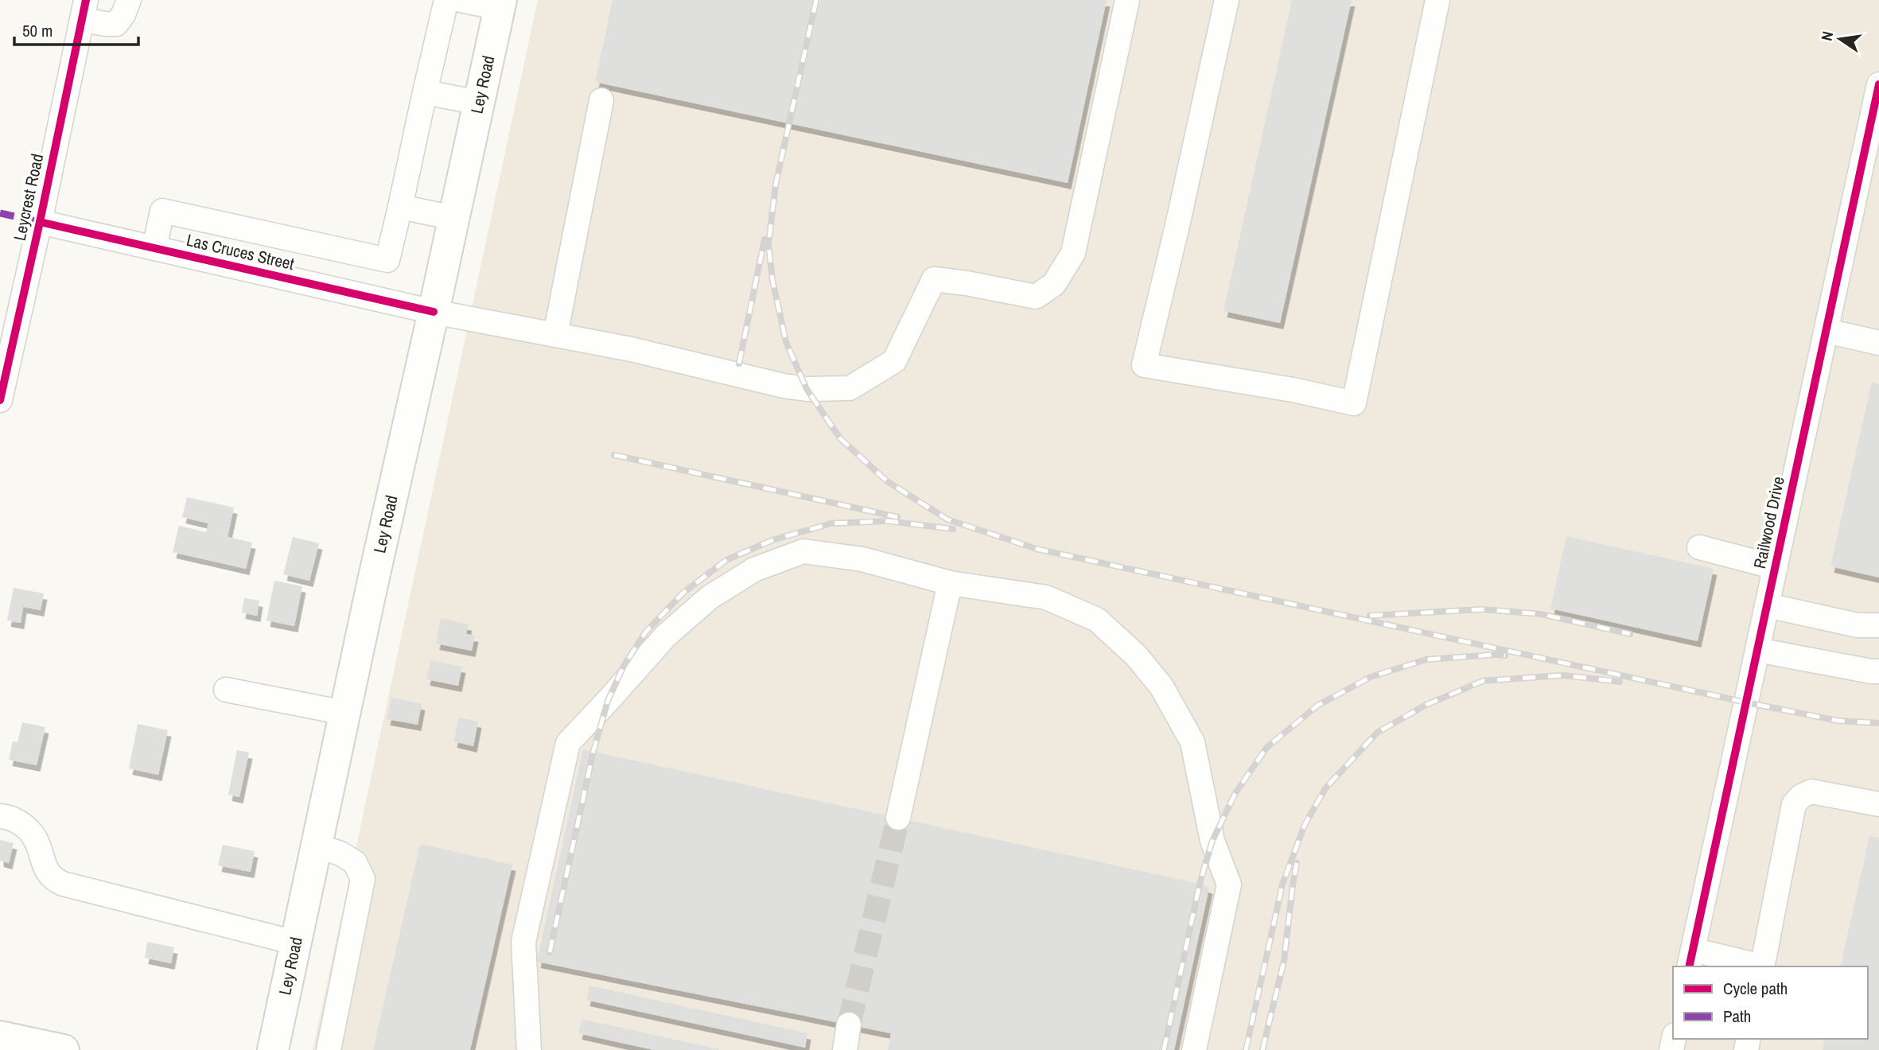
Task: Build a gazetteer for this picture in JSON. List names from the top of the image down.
{
  "streets": {
    "main road": ["Ley Road"],
    "street": ["Leycrest Road", "Las Cruces Street", "Railwood Drive"]
  },
  "crossings": [
    ["Ley Road", "Las Cruces Street"],
    ["Leycrest Road", "Las Cruces Street"]
  ],
  "legend": ["Cycle path", "Path"],
  "scale_bar": "50 m",
  "north": "left"
}
